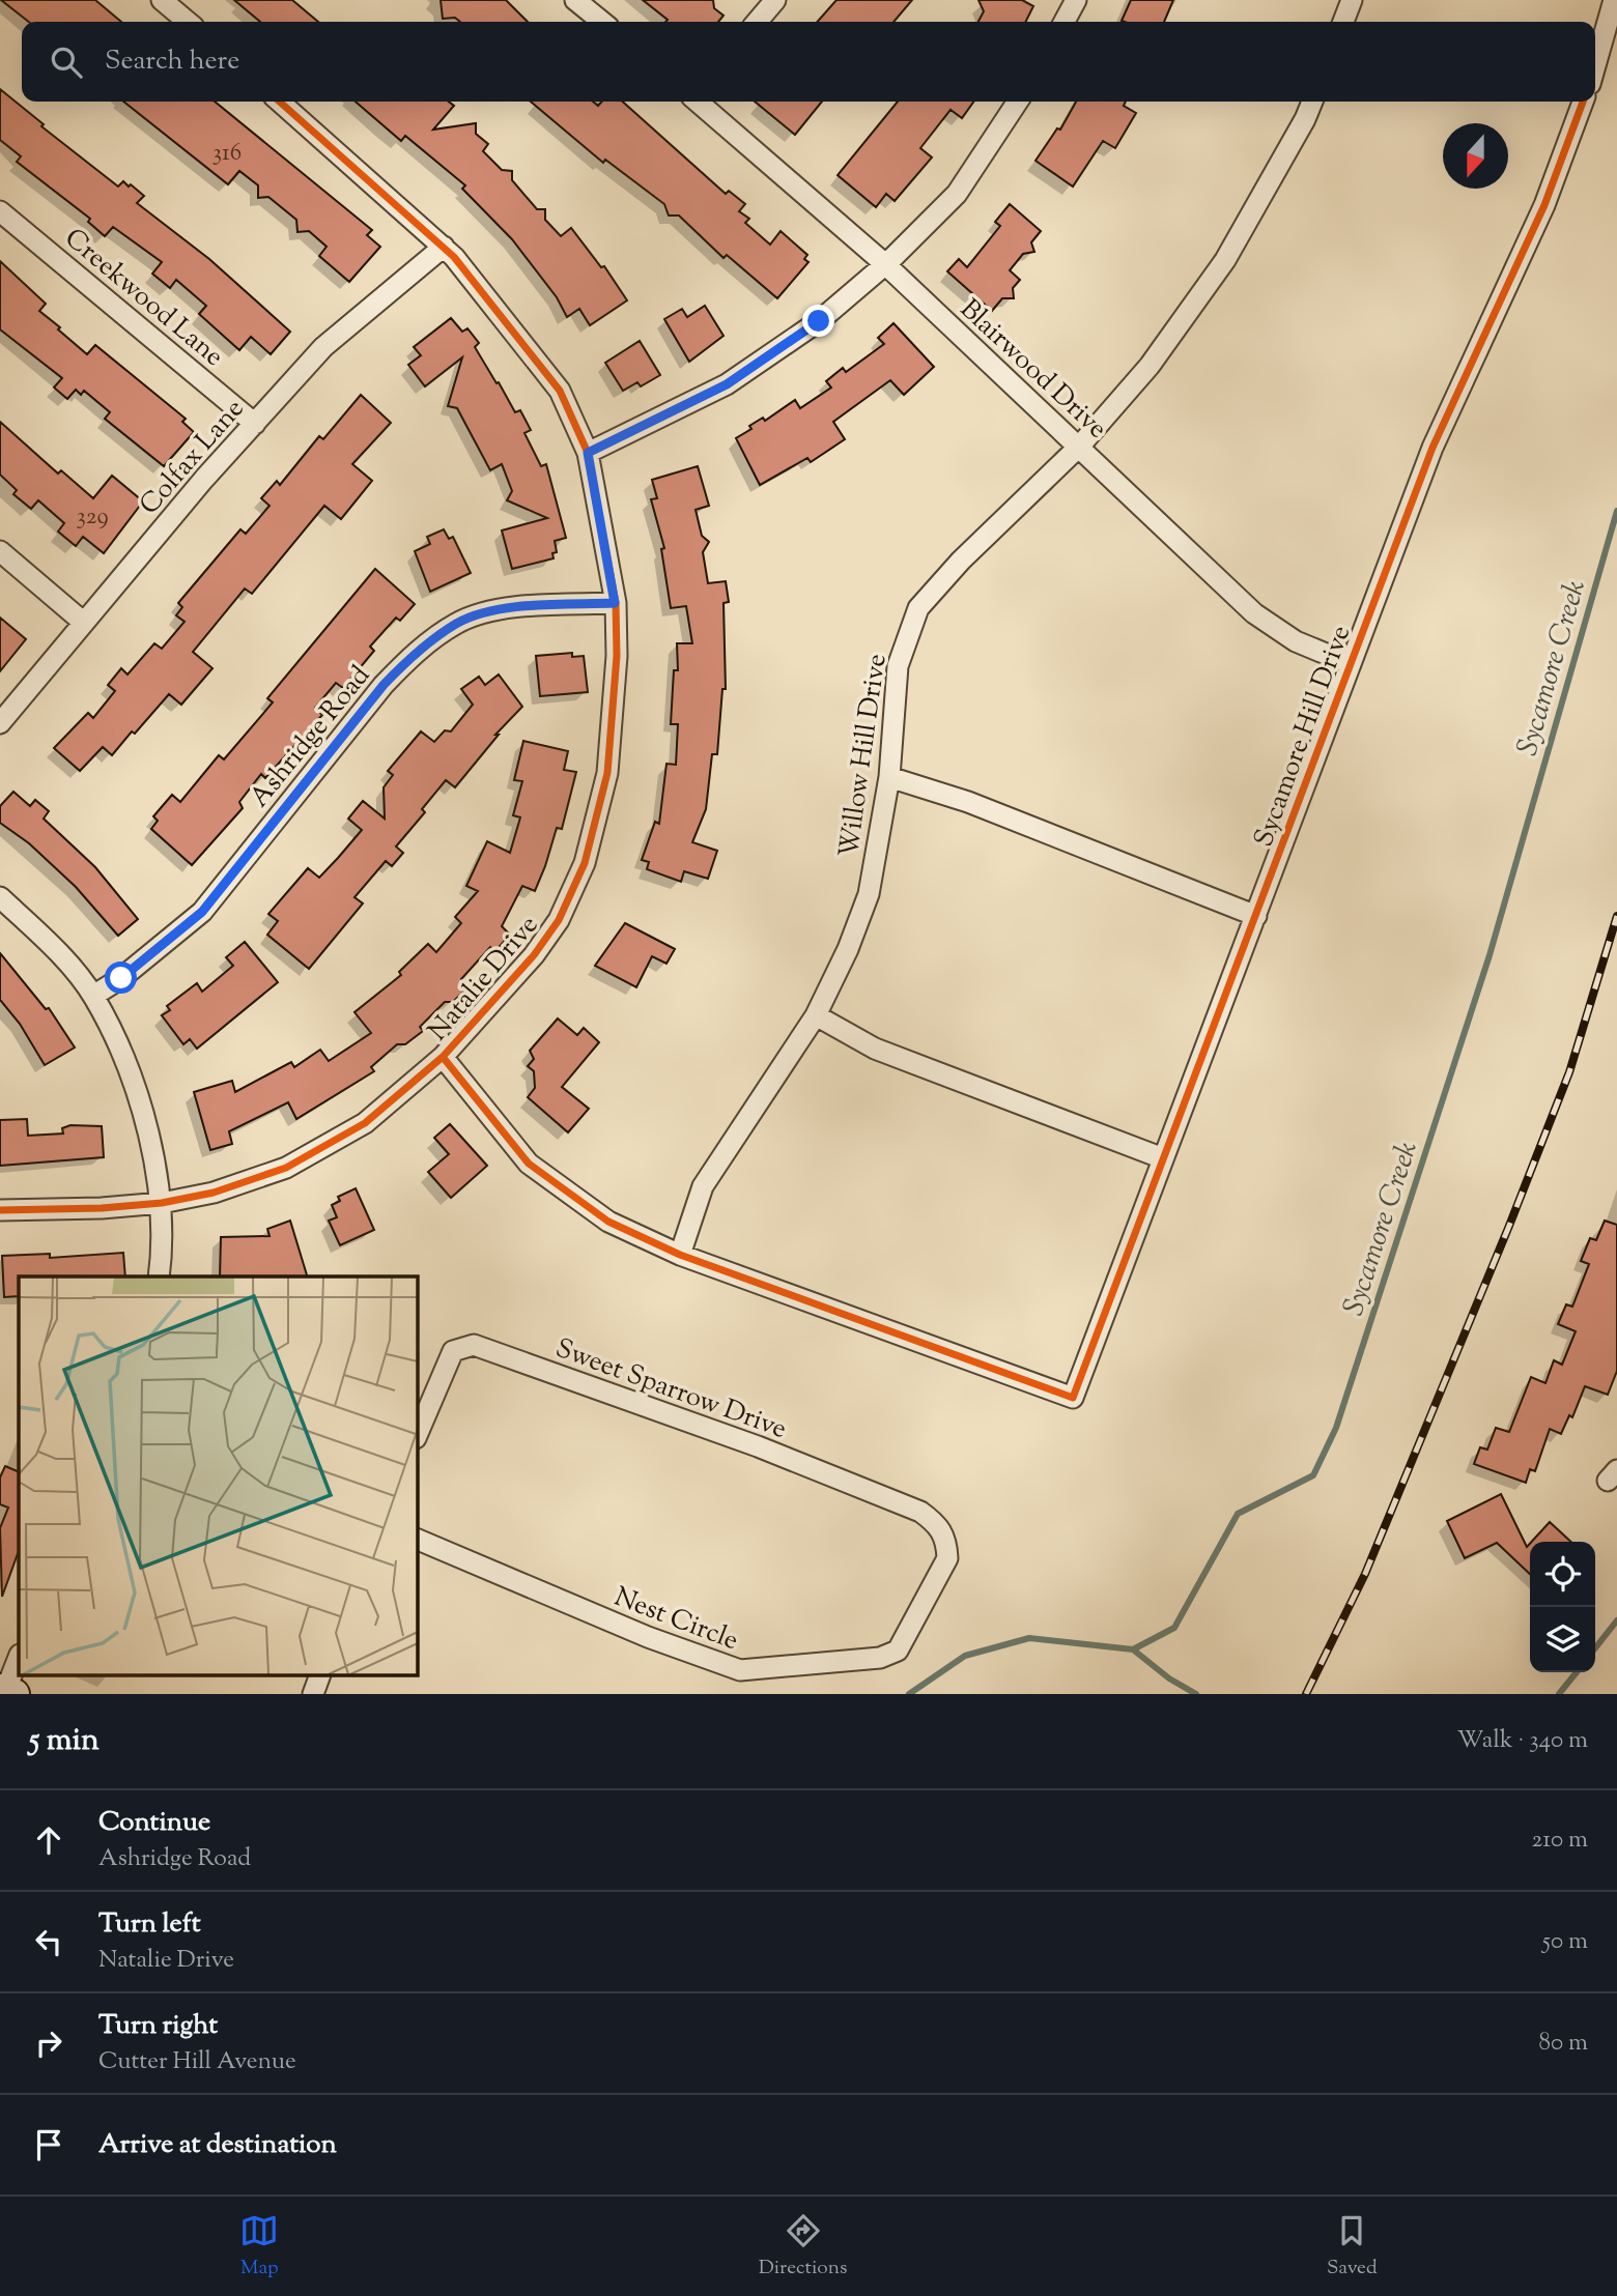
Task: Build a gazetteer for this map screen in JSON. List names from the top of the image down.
{
  "streets": {
    "street": [
      "Creekwood Lane",
      "Blairwood Drive",
      "Colfax Lane",
      "Ashridge Road",
      "Sycamore Hill Drive",
      "Willow Hill Drive",
      "Natalie Drive",
      "Sweet Sparrow Drive",
      "Nest Circle"
    ]
  },
  "crossings": [
    ["Creekwood Lane", "Colfax Lane"],
    ["Blairwood Drive", "Sycamore Hill Drive"],
    ["Blairwood Drive", "Willow Hill Drive"],
    ["Colfax Lane", "Natalie Drive"],
    ["Ashridge Road", "Natalie Drive"],
    ["Sycamore Hill Drive", "Willow Hill Drive"],
    ["Sweet Sparrow Drive", "Nest Circle"]
  ],
  "water": ["Sycamore Creek"],
  "house_numbers": ["316", "329"],
  "north": "bottom",
  "page": {
    "search": "Search here",
    "heading": ["5 min", "Walk · 340 m"],
    "list": [
      ["Continue", "Ashridge Road", "210 m"],
      ["Turn left", "Natalie Drive", "50 m"],
      ["Turn right", "Cutter Hill Avenue", "80 m"],
      "Arrive at destination"
    ],
    "nav": ["Map", "Directions", "Saved"]
  }
}
